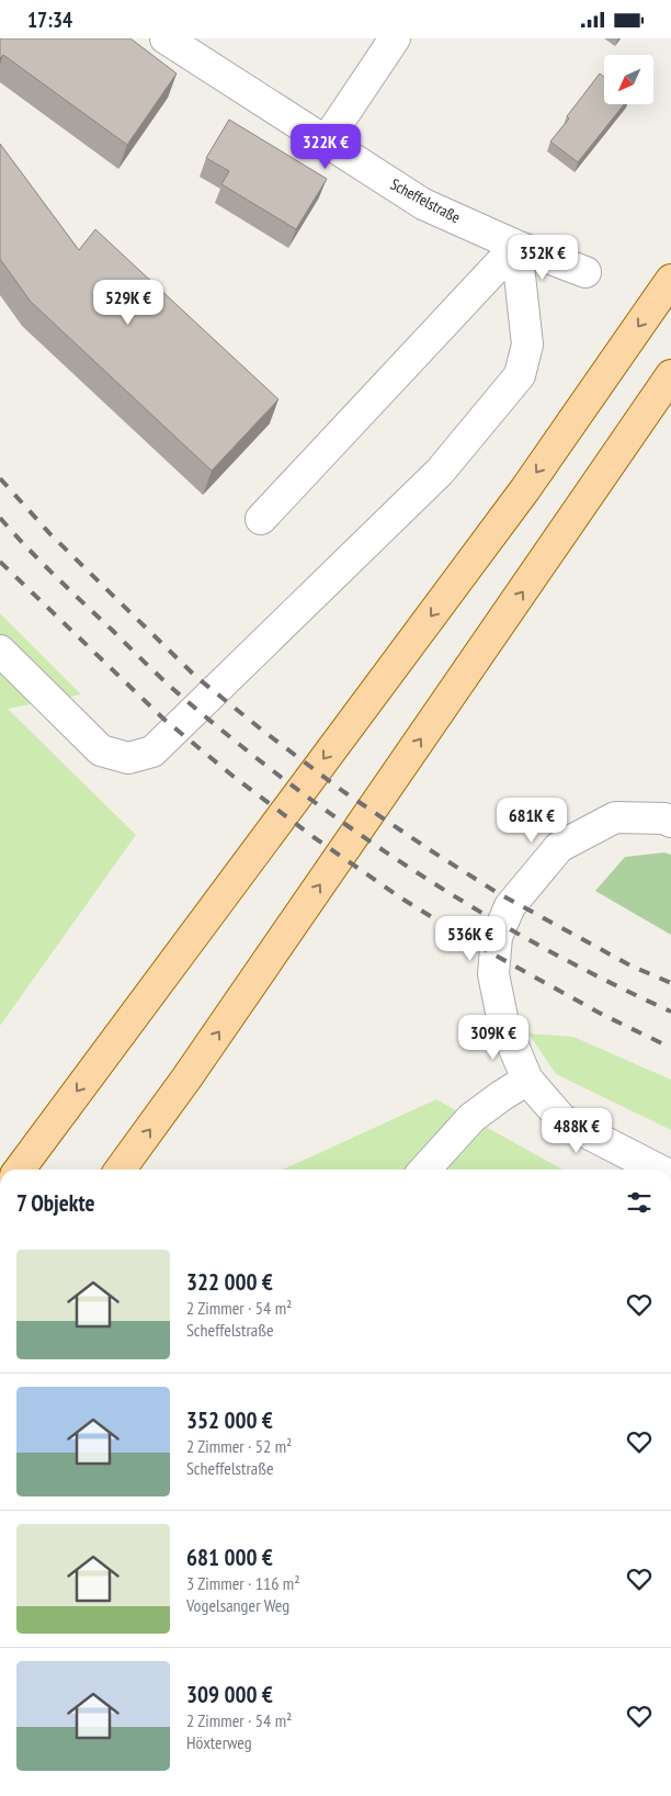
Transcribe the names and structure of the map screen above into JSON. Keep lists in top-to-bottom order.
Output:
{
  "streets": {
    "street": ["Scheffelstraße"]
  },
  "north": "bottom left",
  "page": {
    "status": "17:34",
    "price": [
      "322K €",
      "352K €",
      "529K €",
      "681K €",
      "536K €",
      "309K €",
      "488K €"
    ],
    "heading": "7 Objekte",
    "list": [
      {
        "name": "322 000 €",
        "note": "2 Zimmer · 54 m² · Scheffelstraße"
      },
      {
        "name": "352 000 €",
        "note": "2 Zimmer · 52 m² · Scheffelstraße"
      },
      {
        "name": "681 000 €",
        "note": "3 Zimmer · 116 m² · Vogelsanger Weg"
      },
      {
        "name": "309 000 €",
        "note": "2 Zimmer · 54 m² · Höxterweg"
      }
    ]
  }
}
